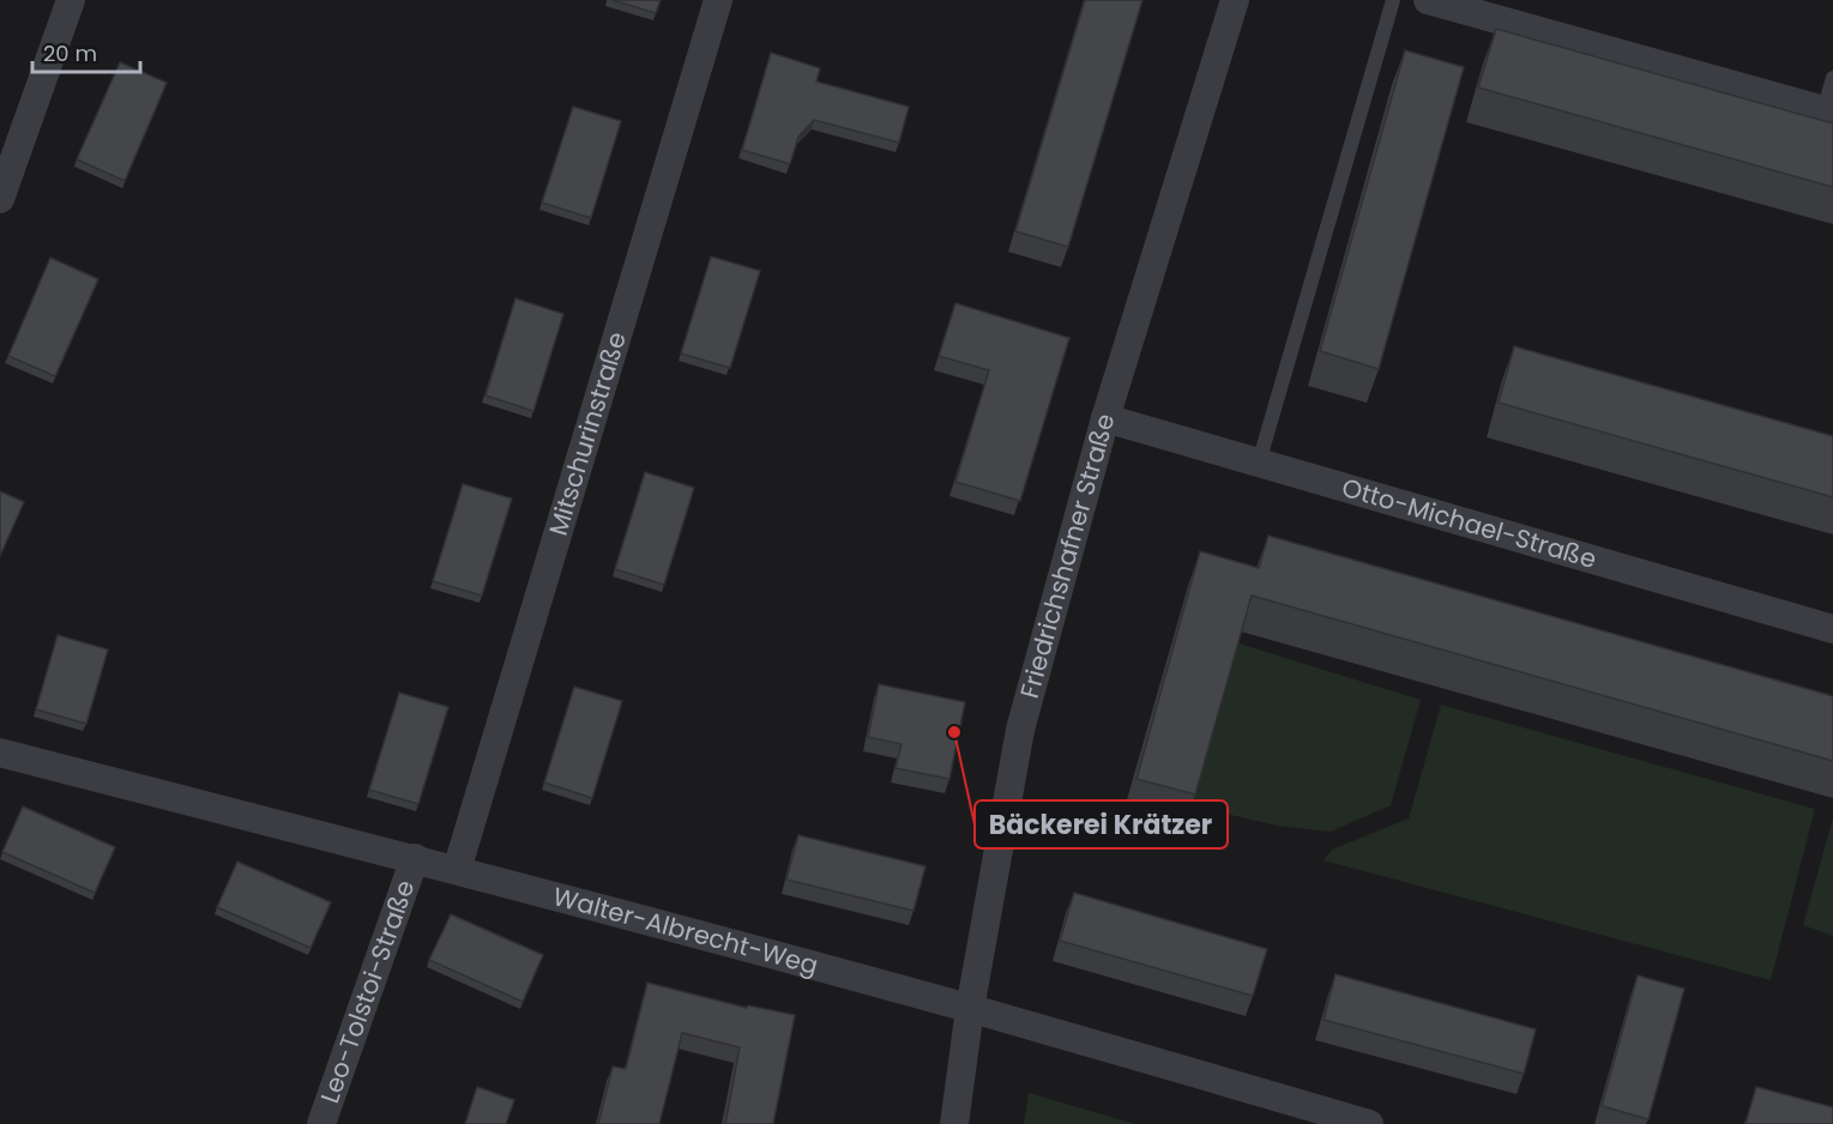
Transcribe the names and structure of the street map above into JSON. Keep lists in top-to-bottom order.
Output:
{
  "streets": {
    "street": [
      "Mitschurinstraße",
      "Otto-Michael-Straße",
      "Friedrichshafner Straße",
      "Walter-Albrecht-Weg",
      "Leo-Tolstoi-Straße"
    ]
  },
  "crossings": [
    ["Mitschurinstraße", "Walter-Albrecht-Weg"],
    ["Otto-Michael-Straße", "Friedrichshafner Straße"],
    ["Friedrichshafner Straße", "Walter-Albrecht-Weg"],
    ["Walter-Albrecht-Weg", "Leo-Tolstoi-Straße"]
  ],
  "places": ["Bäckerei Krätzer"],
  "scale_bar": "20 m"
}
